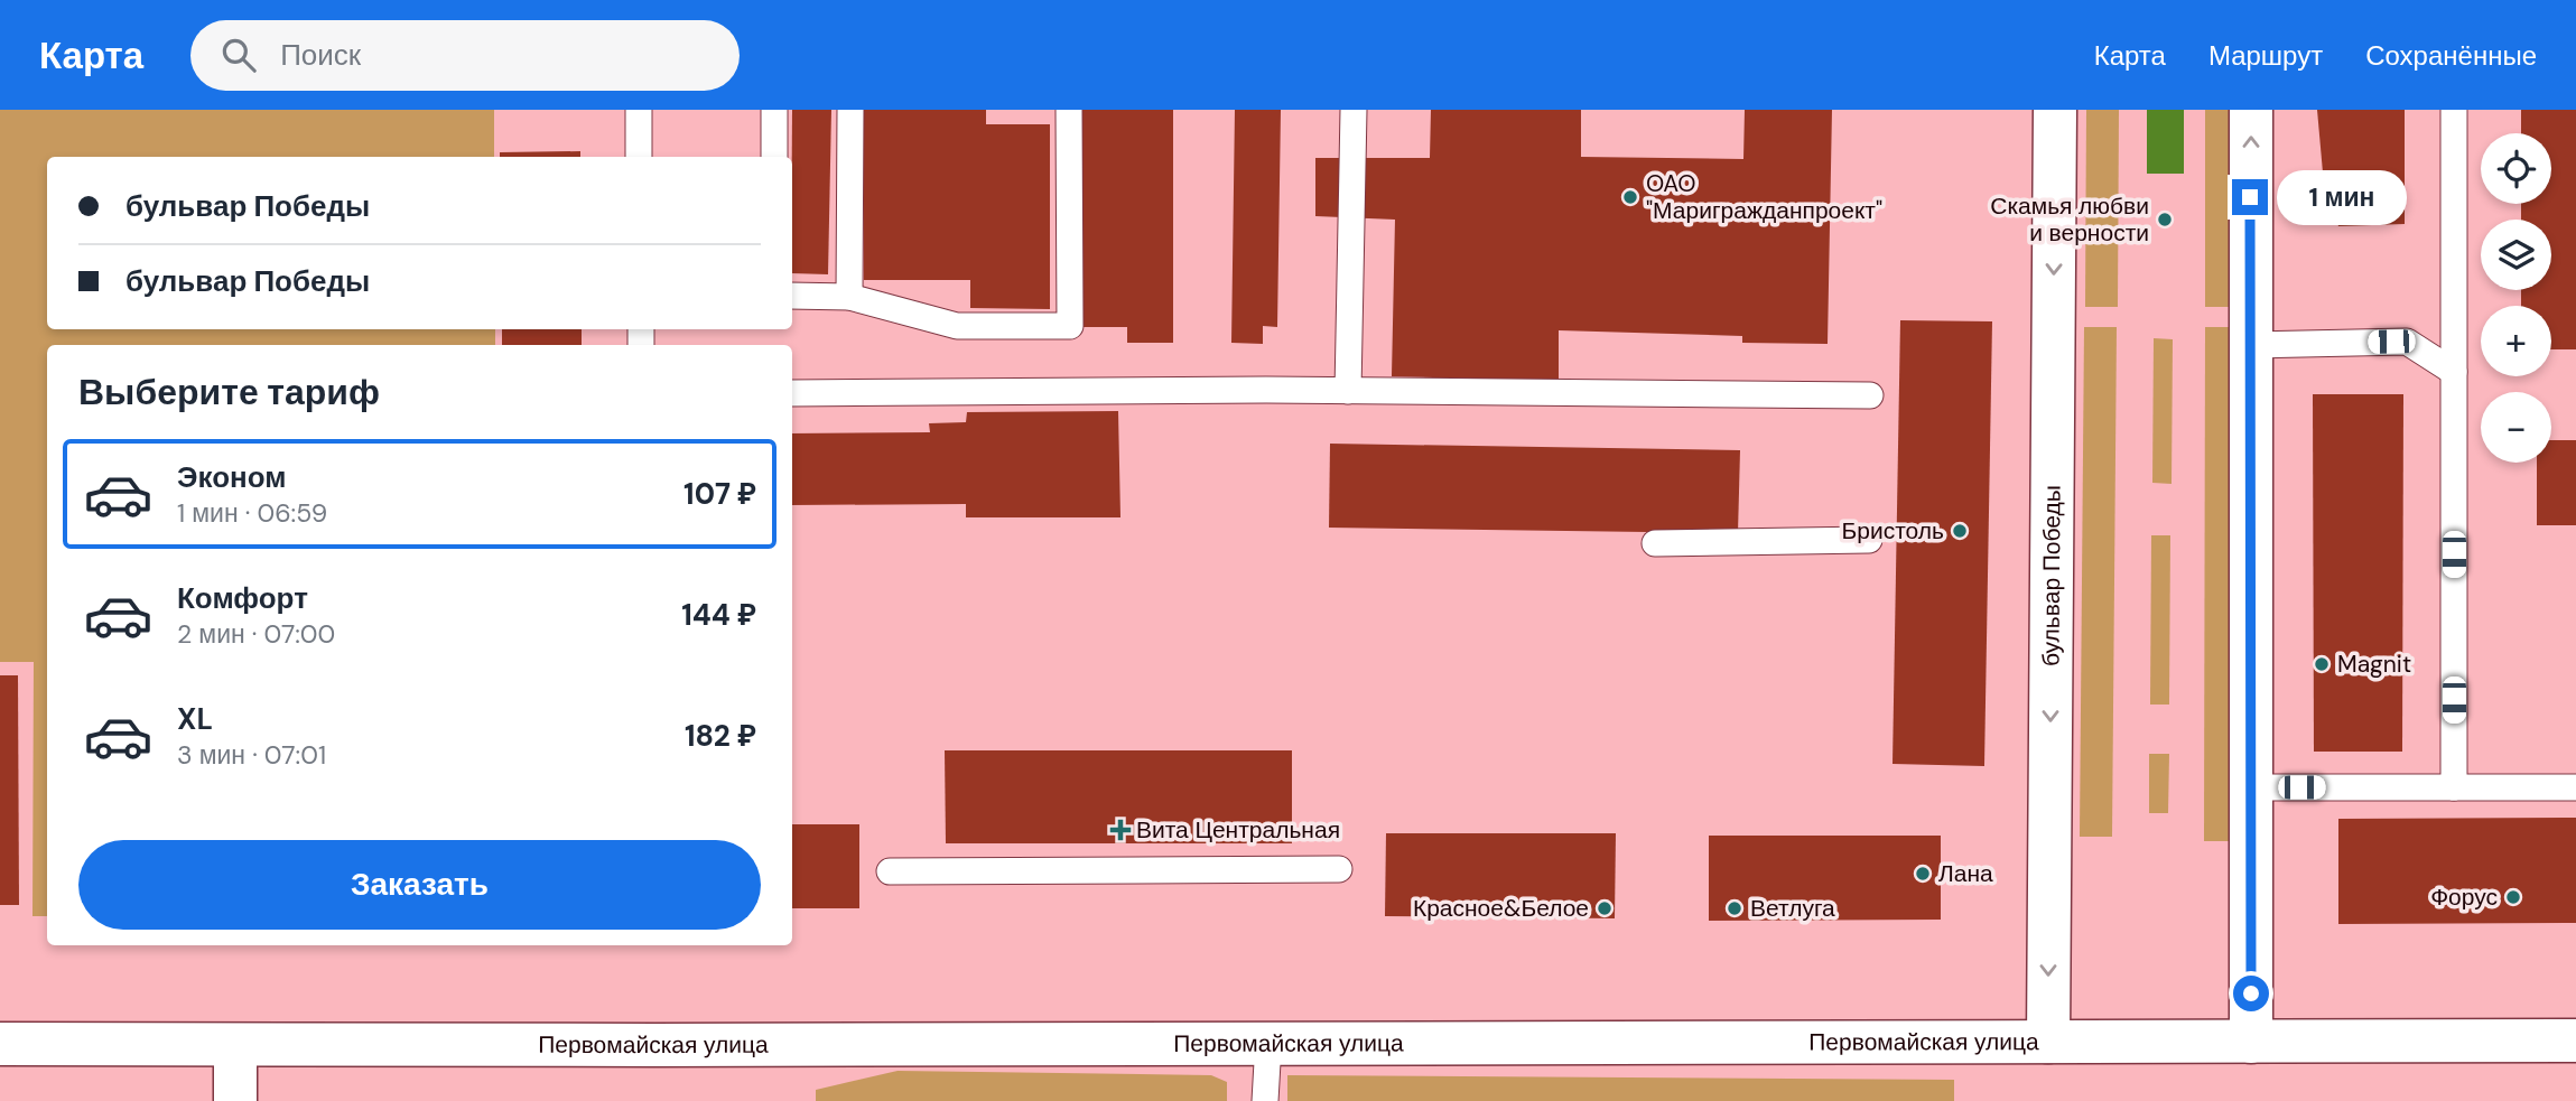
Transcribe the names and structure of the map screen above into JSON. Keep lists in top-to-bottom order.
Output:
{
  "streets": {
    "main road": ["бульвар Победы", "Первомайская улица"]
  },
  "crossings": [
    ["бульвар Победы", "Первомайская улица"]
  ],
  "places": {
    "other": [
      "OAO \"Маригражданпроект\"",
      "Скамья любви и верности",
      "Бристоль",
      "Magnit",
      "Лана",
      "Форус",
      "Красное&Белое",
      "Ветлуга"
    ],
    "health": ["Вита Центральная"]
  },
  "page": {
    "header": "Карта",
    "search": "Поиск",
    "nav": ["Карта", "Маршрут", "Сохранённые"],
    "map_buttons": ["+", "−"],
    "banner": ["бульвар Победы", "бульвар Победы"],
    "bubble": "1 мин",
    "heading": "Выберите тариф",
    "list": [
      {
        "name": "Эконом",
        "note": "1 мин · 06:59",
        "value": "107 ₽"
      },
      {
        "name": "Комфорт",
        "note": "2 мин · 07:00",
        "value": "144 ₽"
      },
      {
        "name": "XL",
        "note": "3 мин · 07:01",
        "value": "182 ₽"
      }
    ],
    "buttons": "Заказать"
  }
}
